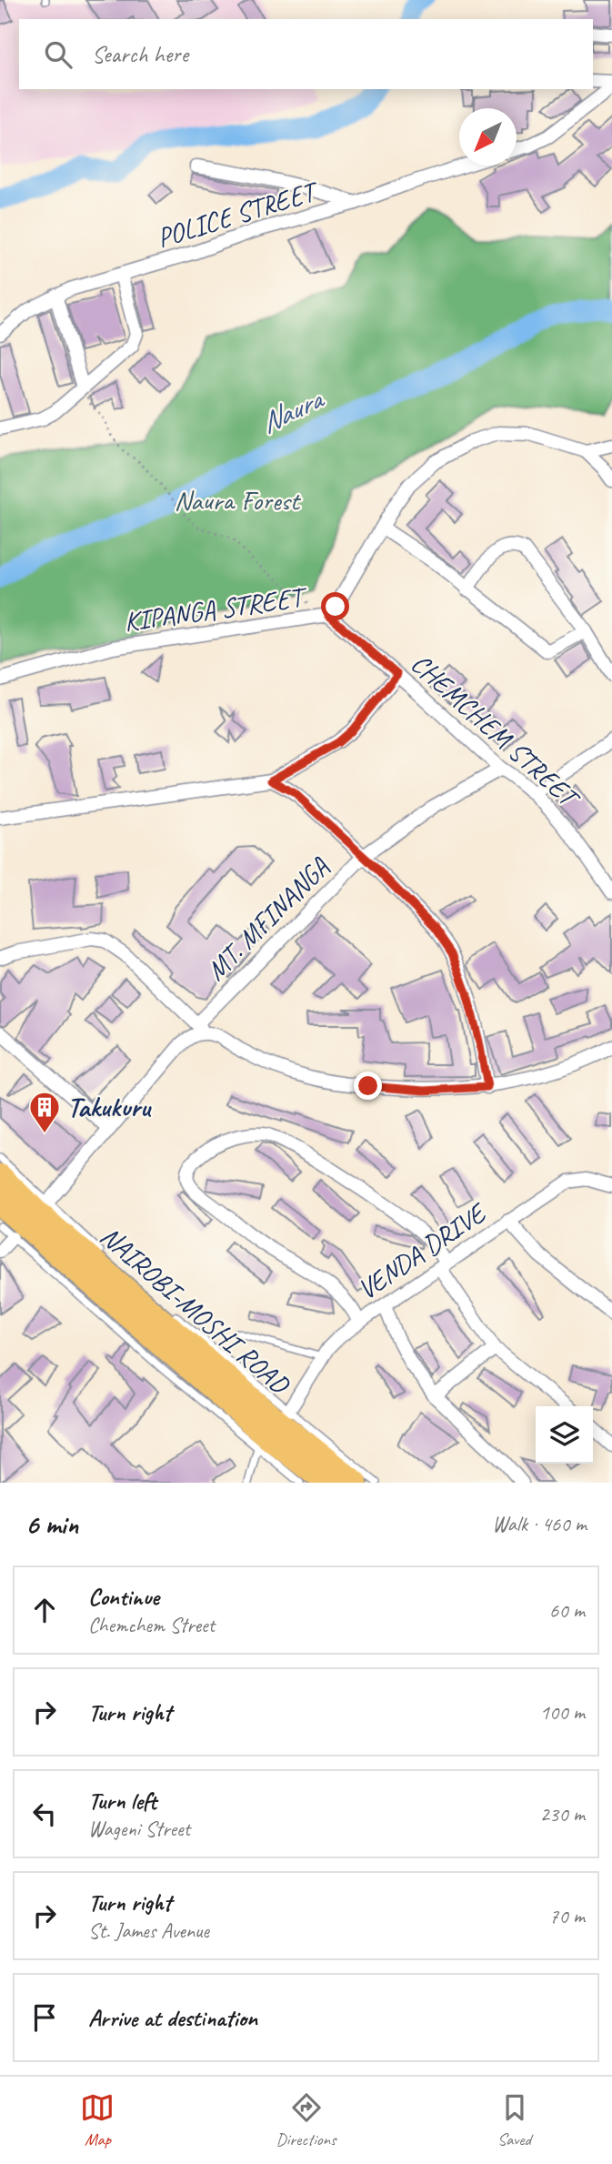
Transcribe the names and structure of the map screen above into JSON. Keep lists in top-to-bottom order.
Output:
{
  "streets": {
    "highway": ["NAIROBI-MOSHI ROAD"],
    "street": [
      "POLICE STREET",
      "KIPANGA STREET",
      "CHEMCHEM STREET",
      "MT. MFINANGA",
      "VENDA DRIVE"
    ]
  },
  "crossings": [
    ["KIPANGA STREET", "CHEMCHEM STREET"],
    ["CHEMCHEM STREET", "MT. MFINANGA"],
    ["MT. MFINANGA", "NAIROBI-MOSHI ROAD"]
  ],
  "water": ["Naura"],
  "parks": ["Naura Forest"],
  "places": {
    "building": ["Takukuru"]
  },
  "north": "bottom left",
  "page": {
    "search": "Search here",
    "heading": ["6 min", "Walk · 460 m"],
    "list": [
      ["Continue", "Chemchem Street", "60 m"],
      ["Turn right", "100 m"],
      ["Turn left", "Wageni Street", "230 m"],
      ["Turn right", "St. James Avenue", "70 m"],
      "Arrive at destination"
    ],
    "nav": ["Map", "Directions", "Saved"]
  }
}
